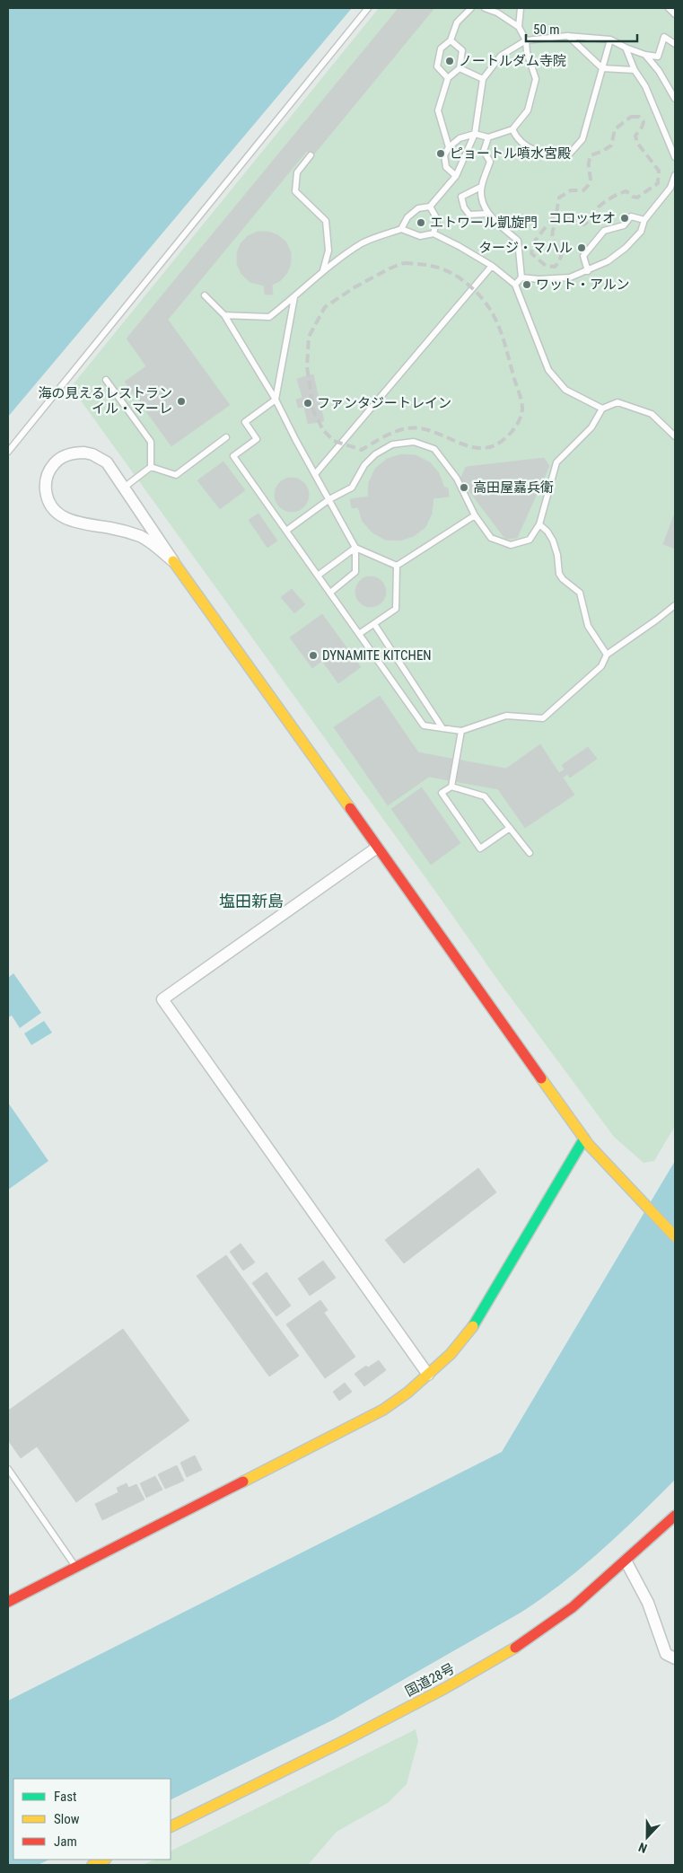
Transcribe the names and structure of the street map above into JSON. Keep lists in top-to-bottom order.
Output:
{
  "streets": {
    "main road": ["国道28号"]
  },
  "districts": ["塩田新島"],
  "places": [
    "ノートルダム寺院",
    "ピョートル噴水宮殿",
    "コロッセオ",
    "エトワール凱旋門",
    "タージ・マハル",
    "ワット・アルン",
    "海の見えるレストラン イル・マーレ",
    "ファンタジートレイン",
    "高田屋嘉兵衛",
    "DYNAMITE KITCHEN"
  ],
  "legend": ["Fast", "Slow", "Jam"],
  "scale_bar": "50 m",
  "north": "bottom"
}
